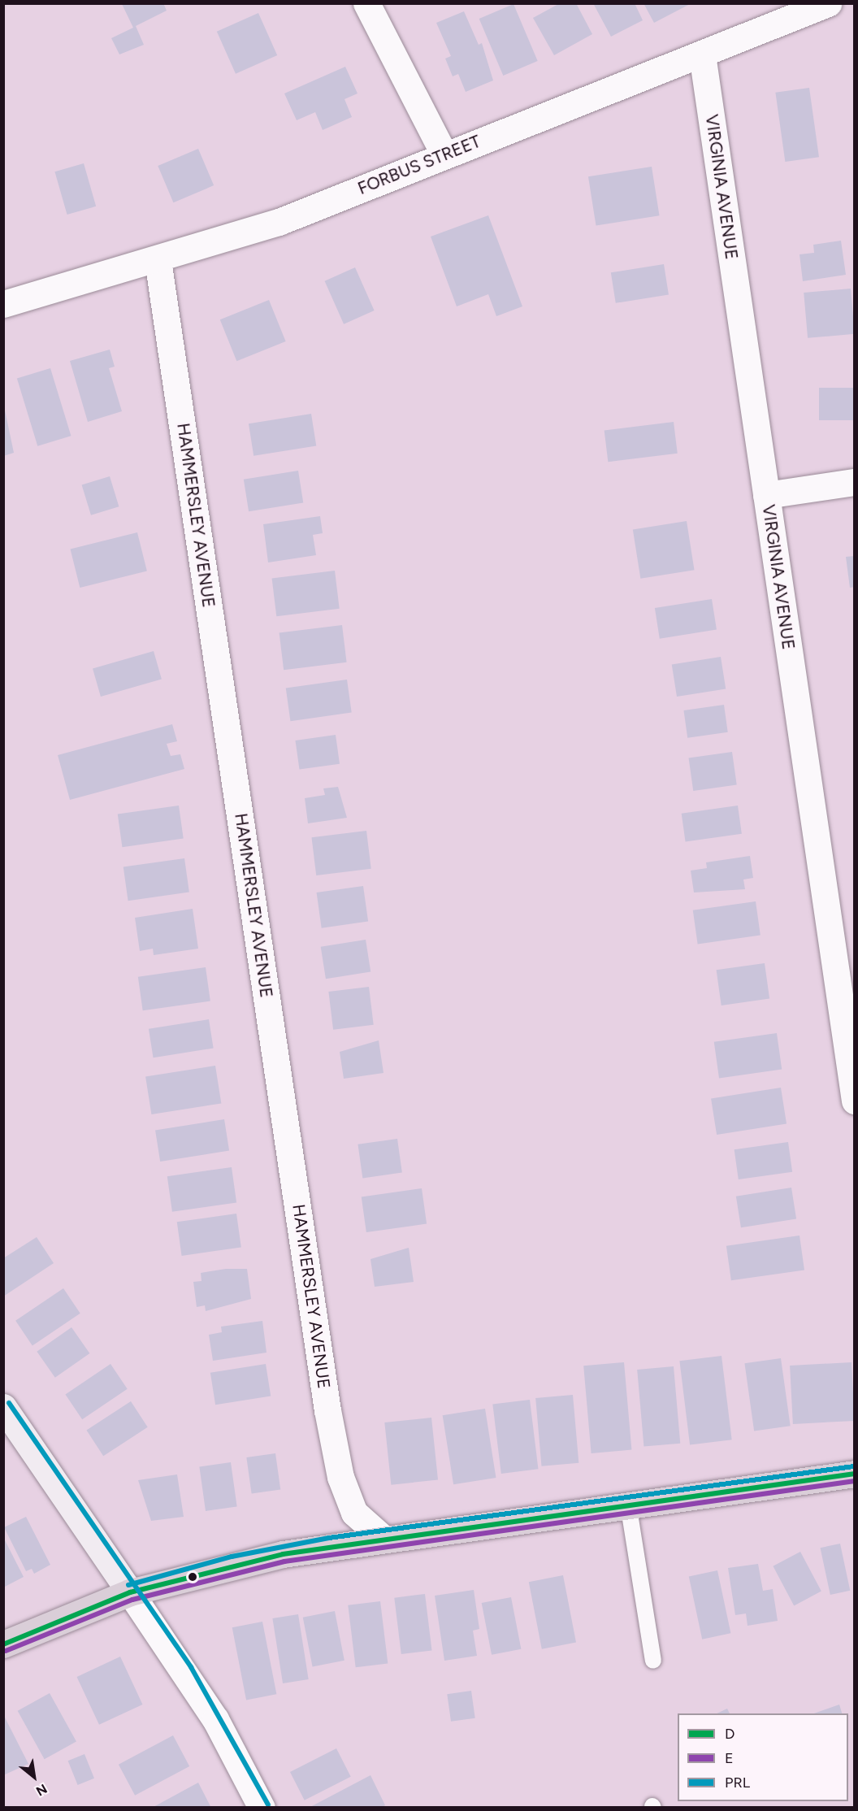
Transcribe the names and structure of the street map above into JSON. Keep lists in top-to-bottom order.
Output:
{
  "streets": {
    "street": ["FORBUS STREET", "VIRGINIA AVENUE", "HAMMERSLEY AVENUE"]
  },
  "crossings": [
    ["FORBUS STREET", "VIRGINIA AVENUE"],
    ["FORBUS STREET", "HAMMERSLEY AVENUE"]
  ],
  "lines": ["transit line PRL", "transit line D", "transit line E"],
  "legend": ["D", "E", "PRL"],
  "north": "bottom right"
}
